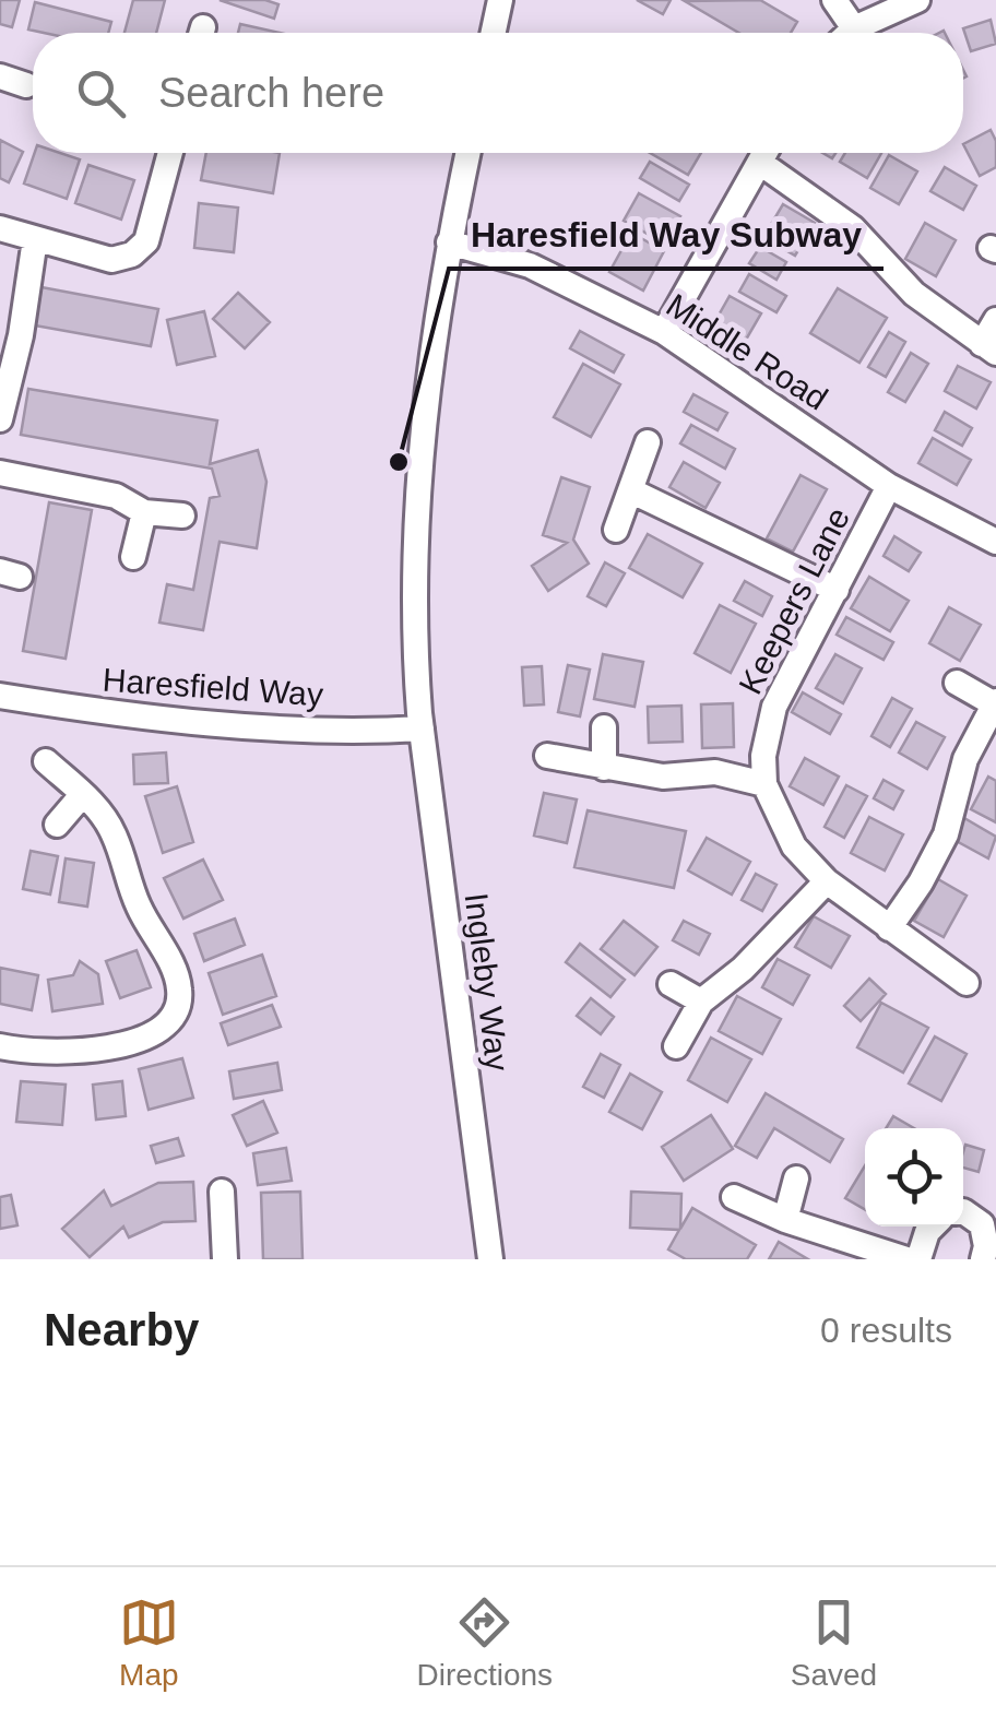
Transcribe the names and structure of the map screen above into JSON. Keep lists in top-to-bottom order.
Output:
{
  "streets": {
    "street": [
      "Middle Road",
      "Keepers Lane",
      "Haresfield Way",
      "Ingleby Way"
    ]
  },
  "crossings": [
    ["Middle Road", "Keepers Lane"],
    ["Middle Road", "Ingleby Way"],
    ["Haresfield Way", "Ingleby Way"]
  ],
  "places": ["Haresfield Way Subway"],
  "page": {
    "search": "Search here",
    "heading": ["Nearby", "0 results"],
    "nav": ["Map", "Directions", "Saved"]
  }
}
